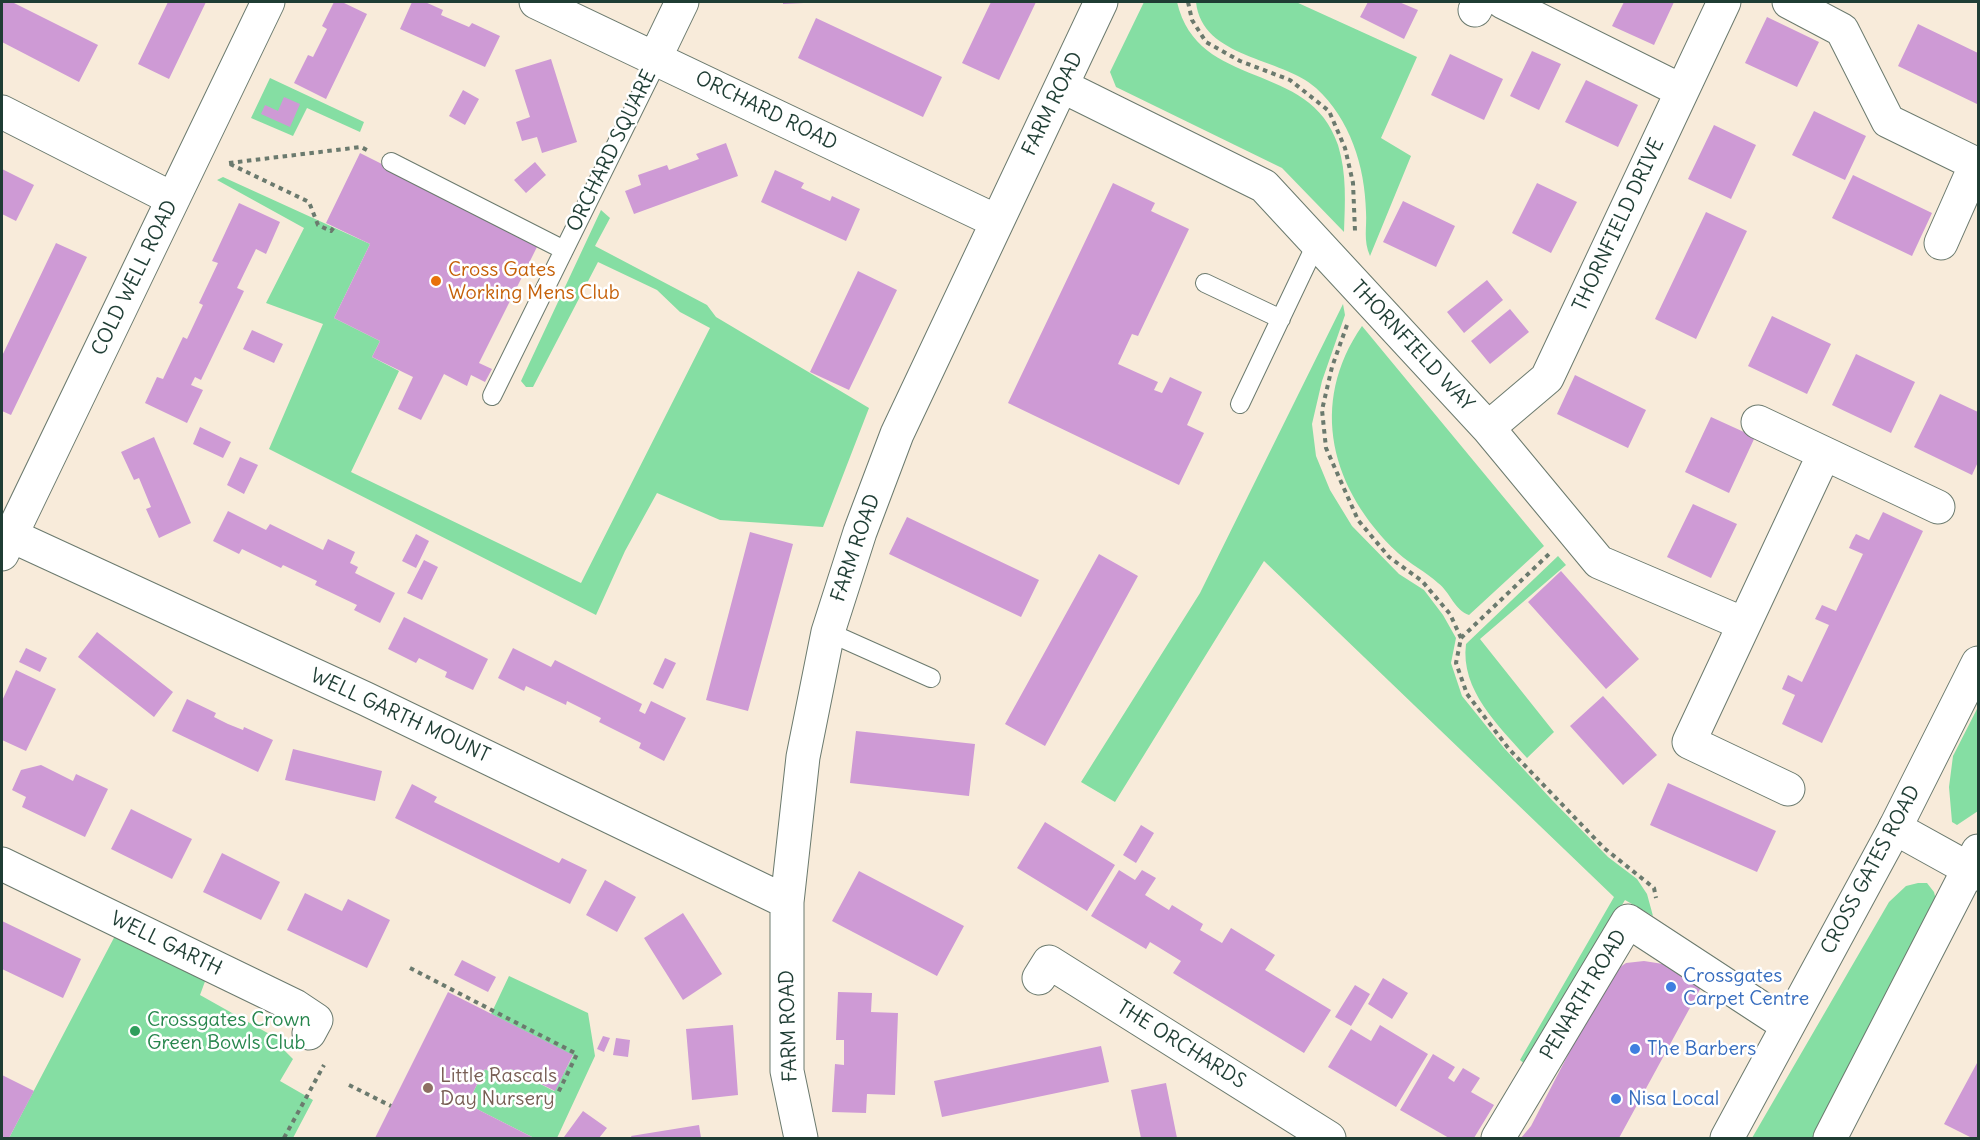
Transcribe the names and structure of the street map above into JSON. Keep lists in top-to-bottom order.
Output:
{
  "streets": {
    "street": [
      "FARM ROAD",
      "ORCHARD ROAD",
      "ORCHARD SQUARE",
      "THORNFIELD DRIVE",
      "COLD WELL ROAD",
      "THORNFIELD WAY",
      "WELL GARTH MOUNT",
      "CROSS GATES ROAD",
      "WELL GARTH",
      "PENARTH ROAD",
      "THE ORCHARDS"
    ]
  },
  "crossings": [
    ["FARM ROAD", "ORCHARD ROAD"],
    ["FARM ROAD", "THORNFIELD WAY"],
    ["FARM ROAD", "WELL GARTH MOUNT"],
    ["ORCHARD ROAD", "ORCHARD SQUARE"],
    ["THORNFIELD DRIVE", "THORNFIELD WAY"],
    ["COLD WELL ROAD", "WELL GARTH MOUNT"],
    ["CROSS GATES ROAD", "PENARTH ROAD"]
  ],
  "places": [
    "Cross Gates Working Mens Club",
    "Crossgates Carpet Centre",
    "Crossgates Crown Green Bowls Club",
    "The Barbers",
    "Little Rascals Day Nursery",
    "Nisa Local"
  ]
}
